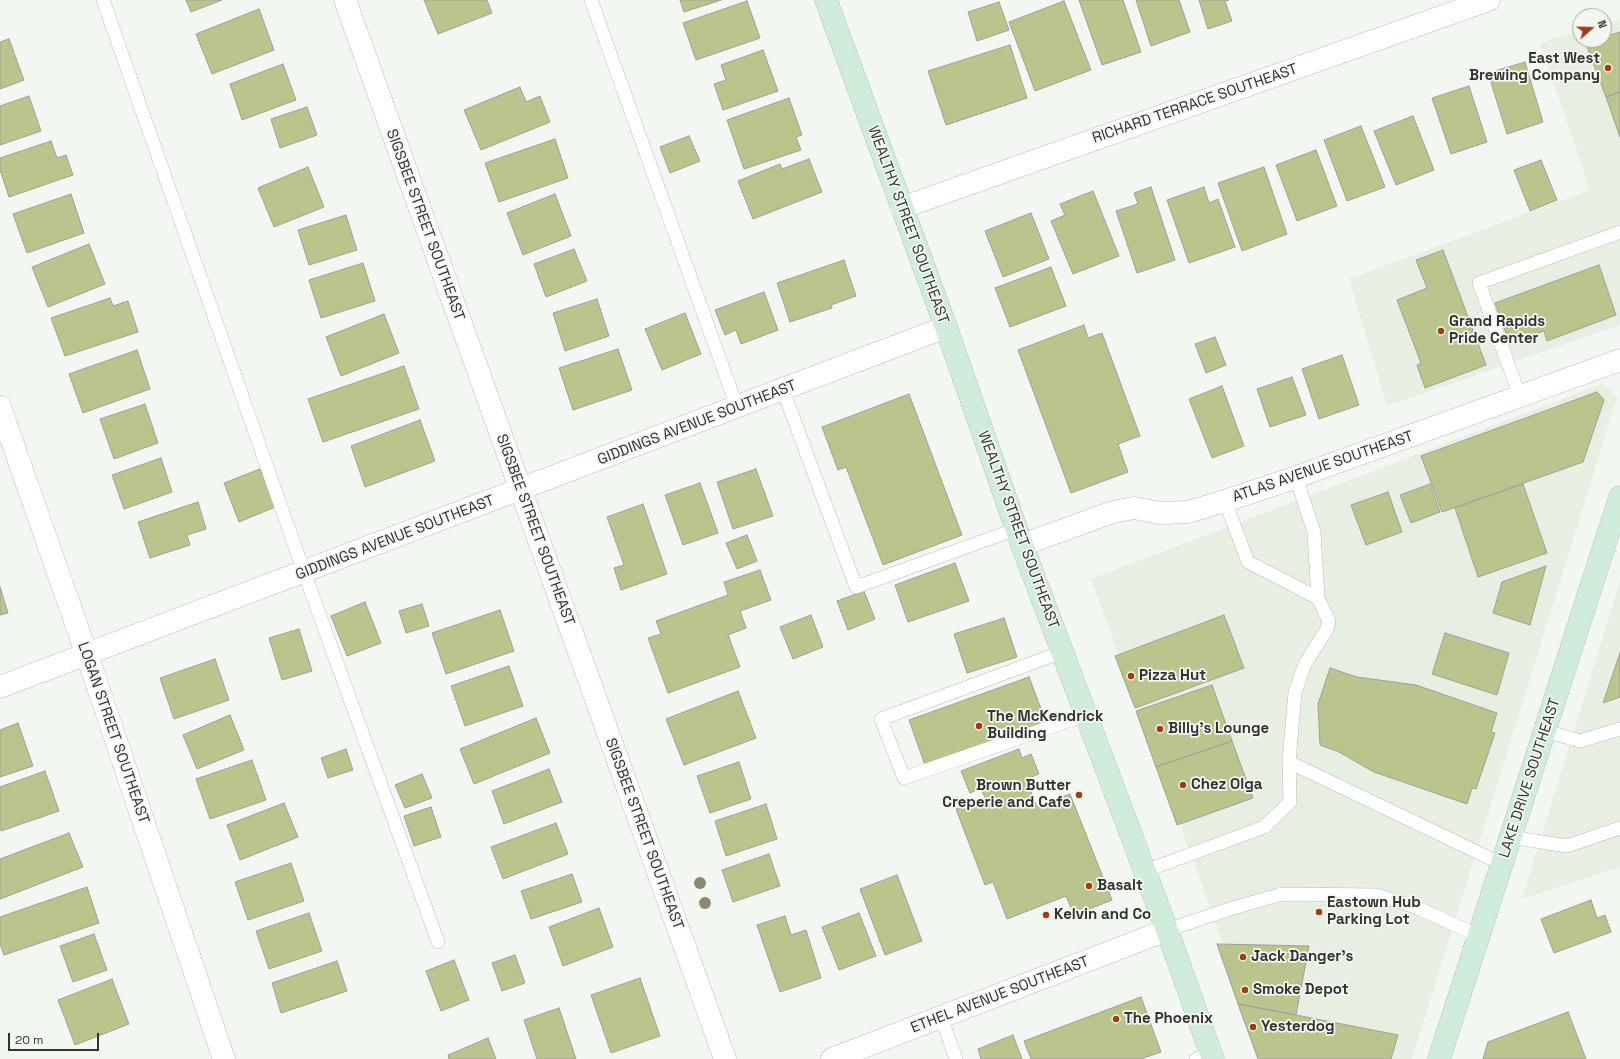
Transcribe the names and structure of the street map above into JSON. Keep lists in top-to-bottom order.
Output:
{
  "streets": {
    "main road": ["WEALTHY STREET SOUTHEAST", "LAKE DRIVE SOUTHEAST"],
    "street": [
      "RICHARD TERRACE SOUTHEAST",
      "SIGSBEE STREET SOUTHEAST",
      "GIDDINGS AVENUE SOUTHEAST",
      "ATLAS AVENUE SOUTHEAST",
      "LOGAN STREET SOUTHEAST",
      "ETHEL AVENUE SOUTHEAST"
    ]
  },
  "crossings": [
    ["RICHARD TERRACE SOUTHEAST", "WEALTHY STREET SOUTHEAST"],
    ["SIGSBEE STREET SOUTHEAST", "GIDDINGS AVENUE SOUTHEAST"],
    ["WEALTHY STREET SOUTHEAST", "GIDDINGS AVENUE SOUTHEAST"],
    ["WEALTHY STREET SOUTHEAST", "ATLAS AVENUE SOUTHEAST"],
    ["WEALTHY STREET SOUTHEAST", "ETHEL AVENUE SOUTHEAST"],
    ["GIDDINGS AVENUE SOUTHEAST", "LOGAN STREET SOUTHEAST"]
  ],
  "places": [
    "East West Brewing Company",
    "Grand Rapids Pride Center",
    "Pizza Hut",
    "The McKendrick Building",
    "Billy's Lounge",
    "Chez Olga",
    "Brown Butter Creperie and Cafe",
    "Basalt",
    "Eastown Hub Parking Lot",
    "Kelvin and Co",
    "Jack Danger's",
    "Smoke Depot",
    "The Phoenix",
    "Yesterdog"
  ],
  "scale_bar": "20 m",
  "north": "right"
}
